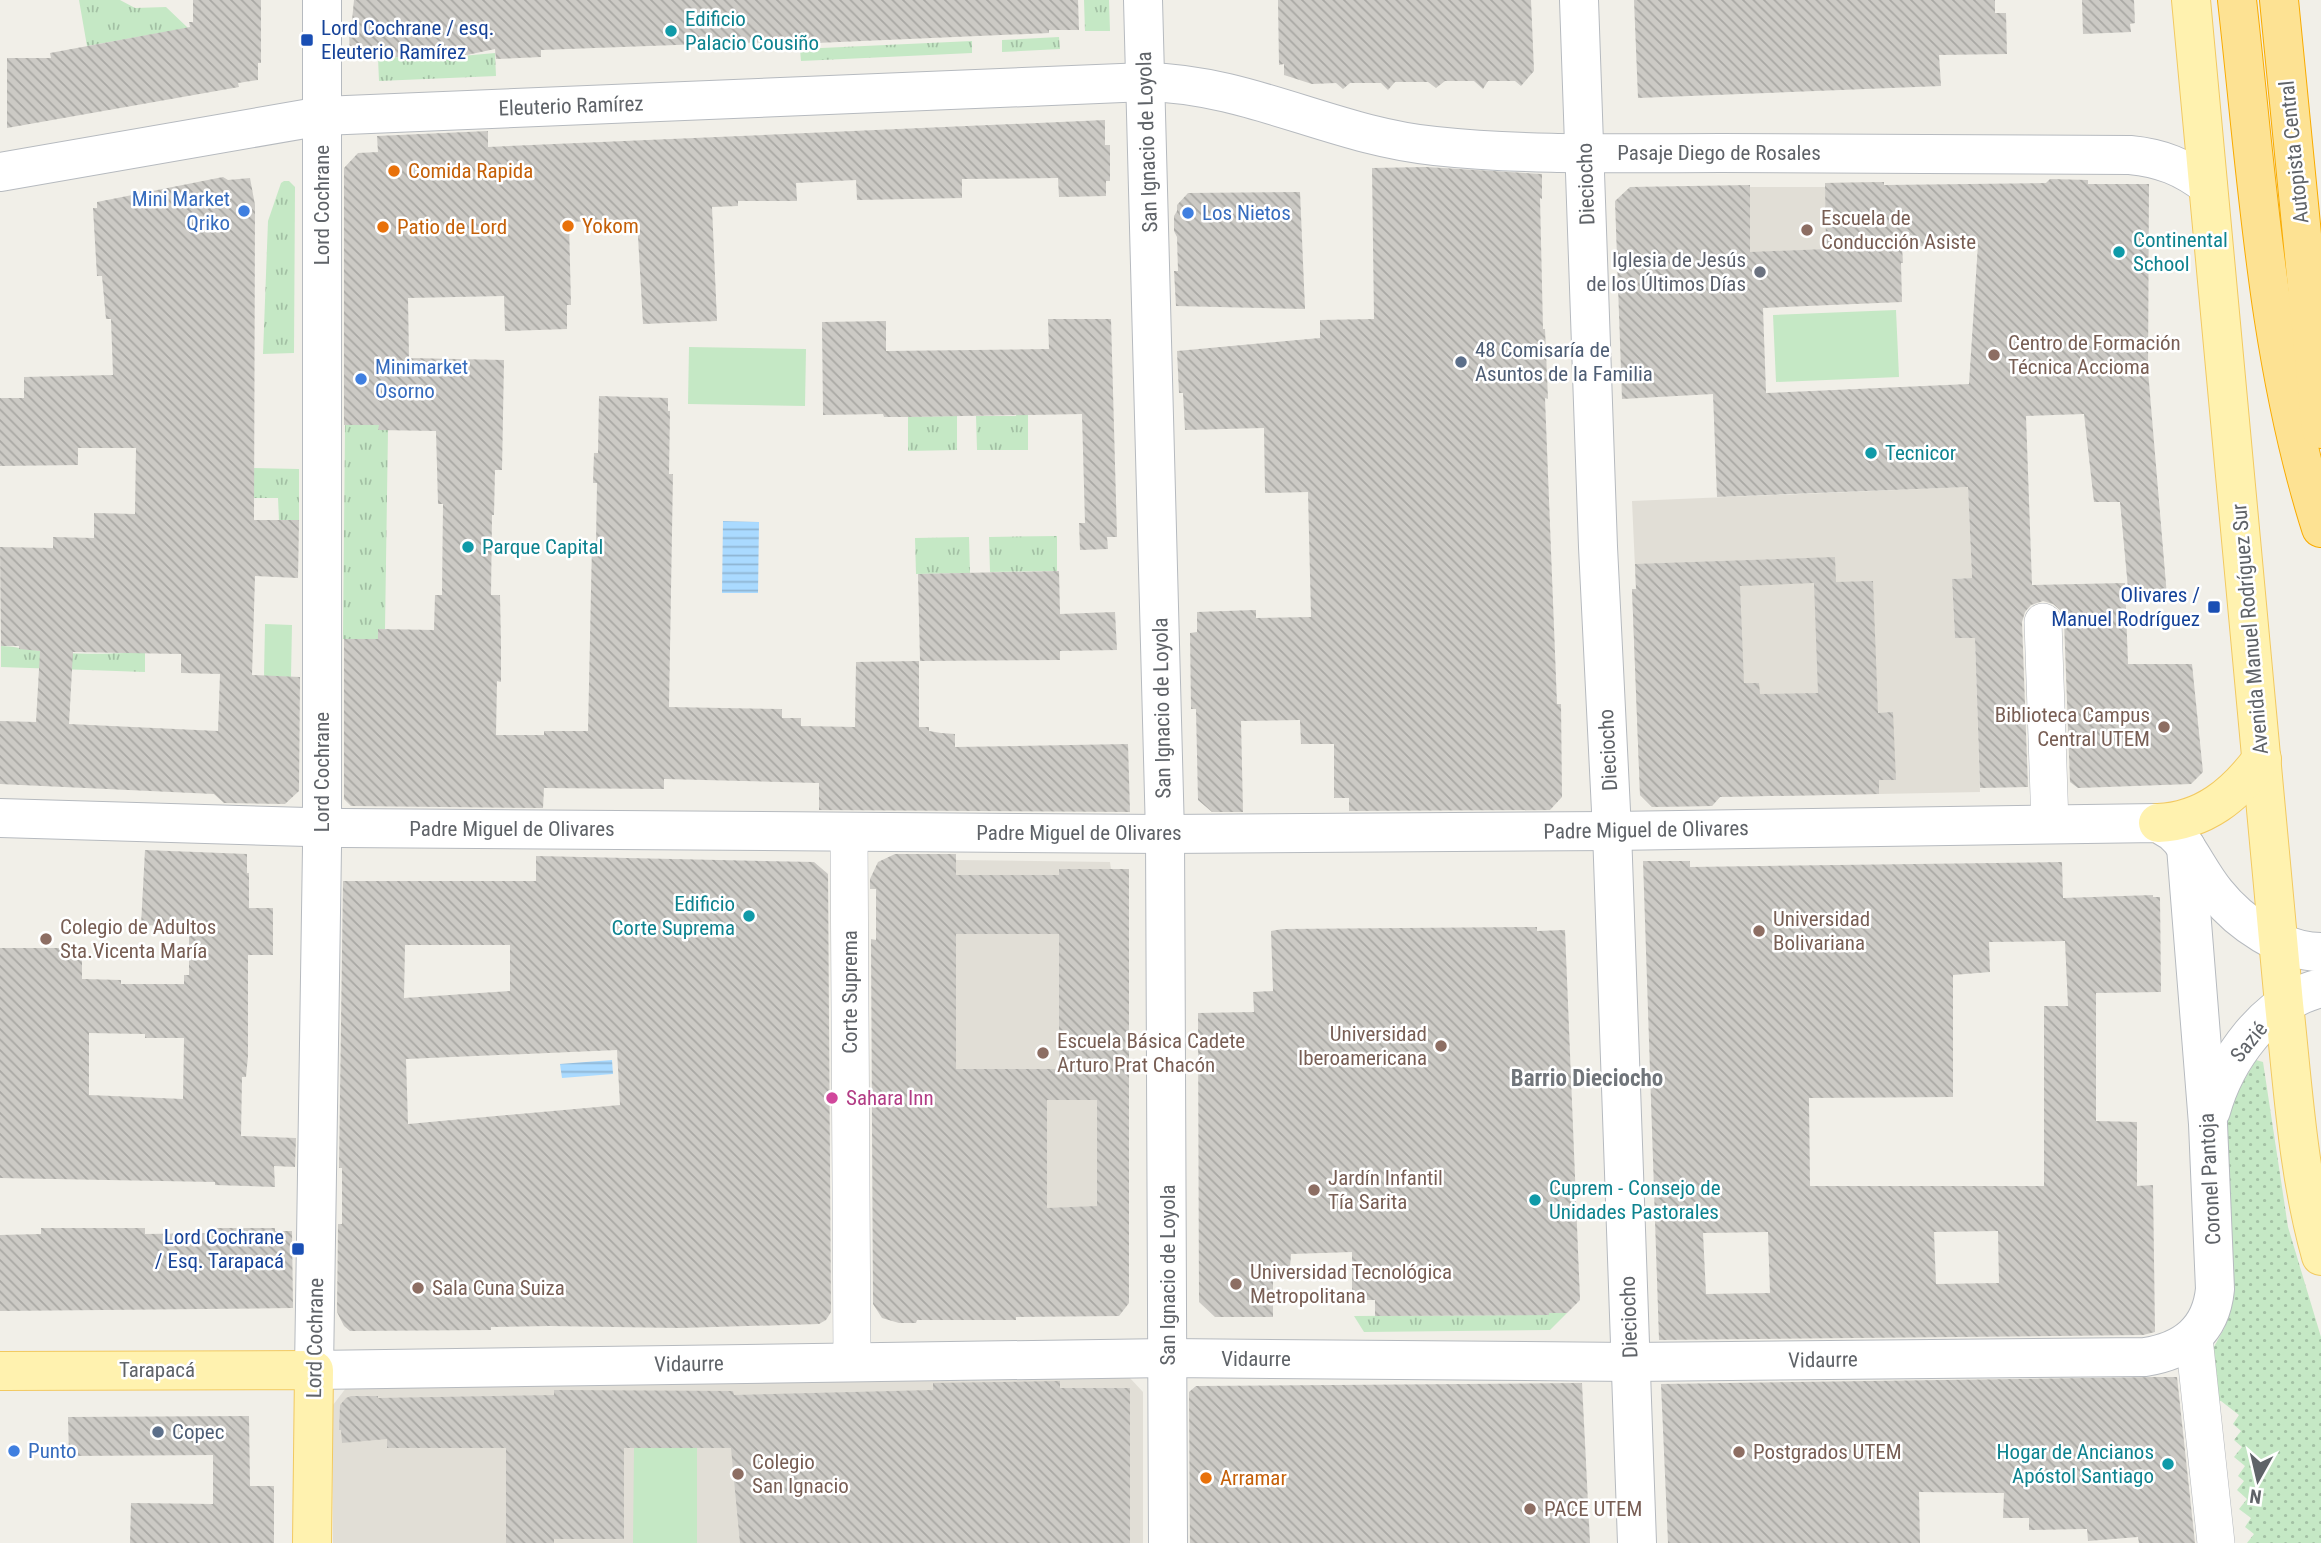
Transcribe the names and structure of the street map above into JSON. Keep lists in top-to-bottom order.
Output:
{
  "streets": {
    "highway": ["Autopista Central"],
    "main road": ["Lord Cochrane", "Avenida Manuel Rodríguez Sur", "Tarapacá"],
    "street": [
      "Eleuterio Ramírez",
      "San Ignacio de Loyola",
      "Pasaje Diego de Rosales",
      "Dieciocho",
      "Padre Miguel de Olivares",
      "Corte Suprema",
      "Sazié",
      "Coronel Pantoja",
      "Vidaurre"
    ]
  },
  "crossings": [
    ["Eleuterio Ramírez", "San Ignacio de Loyola"],
    ["Eleuterio Ramírez", "Pasaje Diego de Rosales"],
    ["Eleuterio Ramírez", "Lord Cochrane"],
    ["San Ignacio de Loyola", "Pasaje Diego de Rosales"],
    ["San Ignacio de Loyola", "Padre Miguel de Olivares"],
    ["San Ignacio de Loyola", "Vidaurre"],
    ["Pasaje Diego de Rosales", "Dieciocho"],
    ["Pasaje Diego de Rosales", "Avenida Manuel Rodríguez Sur"],
    ["Dieciocho", "Padre Miguel de Olivares"],
    ["Dieciocho", "Vidaurre"],
    ["Lord Cochrane", "Padre Miguel de Olivares"],
    ["Lord Cochrane", "Vidaurre"],
    ["Lord Cochrane", "Tarapacá"],
    ["Avenida Manuel Rodríguez Sur", "Sazié"],
    ["Padre Miguel de Olivares", "Corte Suprema"],
    ["Padre Miguel de Olivares", "Coronel Pantoja"],
    ["Corte Suprema", "Vidaurre"],
    ["Sazié", "Coronel Pantoja"],
    ["Coronel Pantoja", "Vidaurre"],
    ["Vidaurre", "Tarapacá"]
  ],
  "districts": ["Barrio Dieciocho"],
  "places": {
    "other": [
      "Edificio Palacio Cousiño",
      "Comida Rapida",
      "Mini Market Qriko",
      "Los Nietos",
      "Yokom",
      "Patio de Lord",
      "Escuela de Conducción Asiste",
      "Continental School",
      "Iglesia de Jesús de los Últimos Días",
      "Centro de Formación Técnica Accioma",
      "48 Comisaría de Asuntos de la Familia",
      "Minimarket Osorno",
      "Tecnicor",
      "Parque Capital",
      "Biblioteca Campus Central UTEM",
      "Edificio Corte Suprema",
      "Universidad Bolivariana",
      "Colegio de Adultos Sta.Vicenta María",
      "Universidad Iberoamericana",
      "Escuela Básica Cadete Arturo Prat Chacón",
      "Sahara Inn",
      "Jardín Infantil Tía Sarita",
      "Cuprem - Consejo de Unidades Pastorales",
      "Universidad Tecnológica Metropolitana",
      "Sala Cuna Suiza",
      "Copec",
      "Punto",
      "Postgrados UTEM",
      "Hogar de Ancianos Apóstol Santiago",
      "Colegio San Ignacio",
      "Arramar",
      "PACE UTEM"
    ],
    "transit": ["Lord Cochrane / esq. Eleuterio Ramírez", "Olivares / Manuel Rodríguez", "Lord Cochrane / Esq. Tarapacá"]
  },
  "north": "bottom"
}
